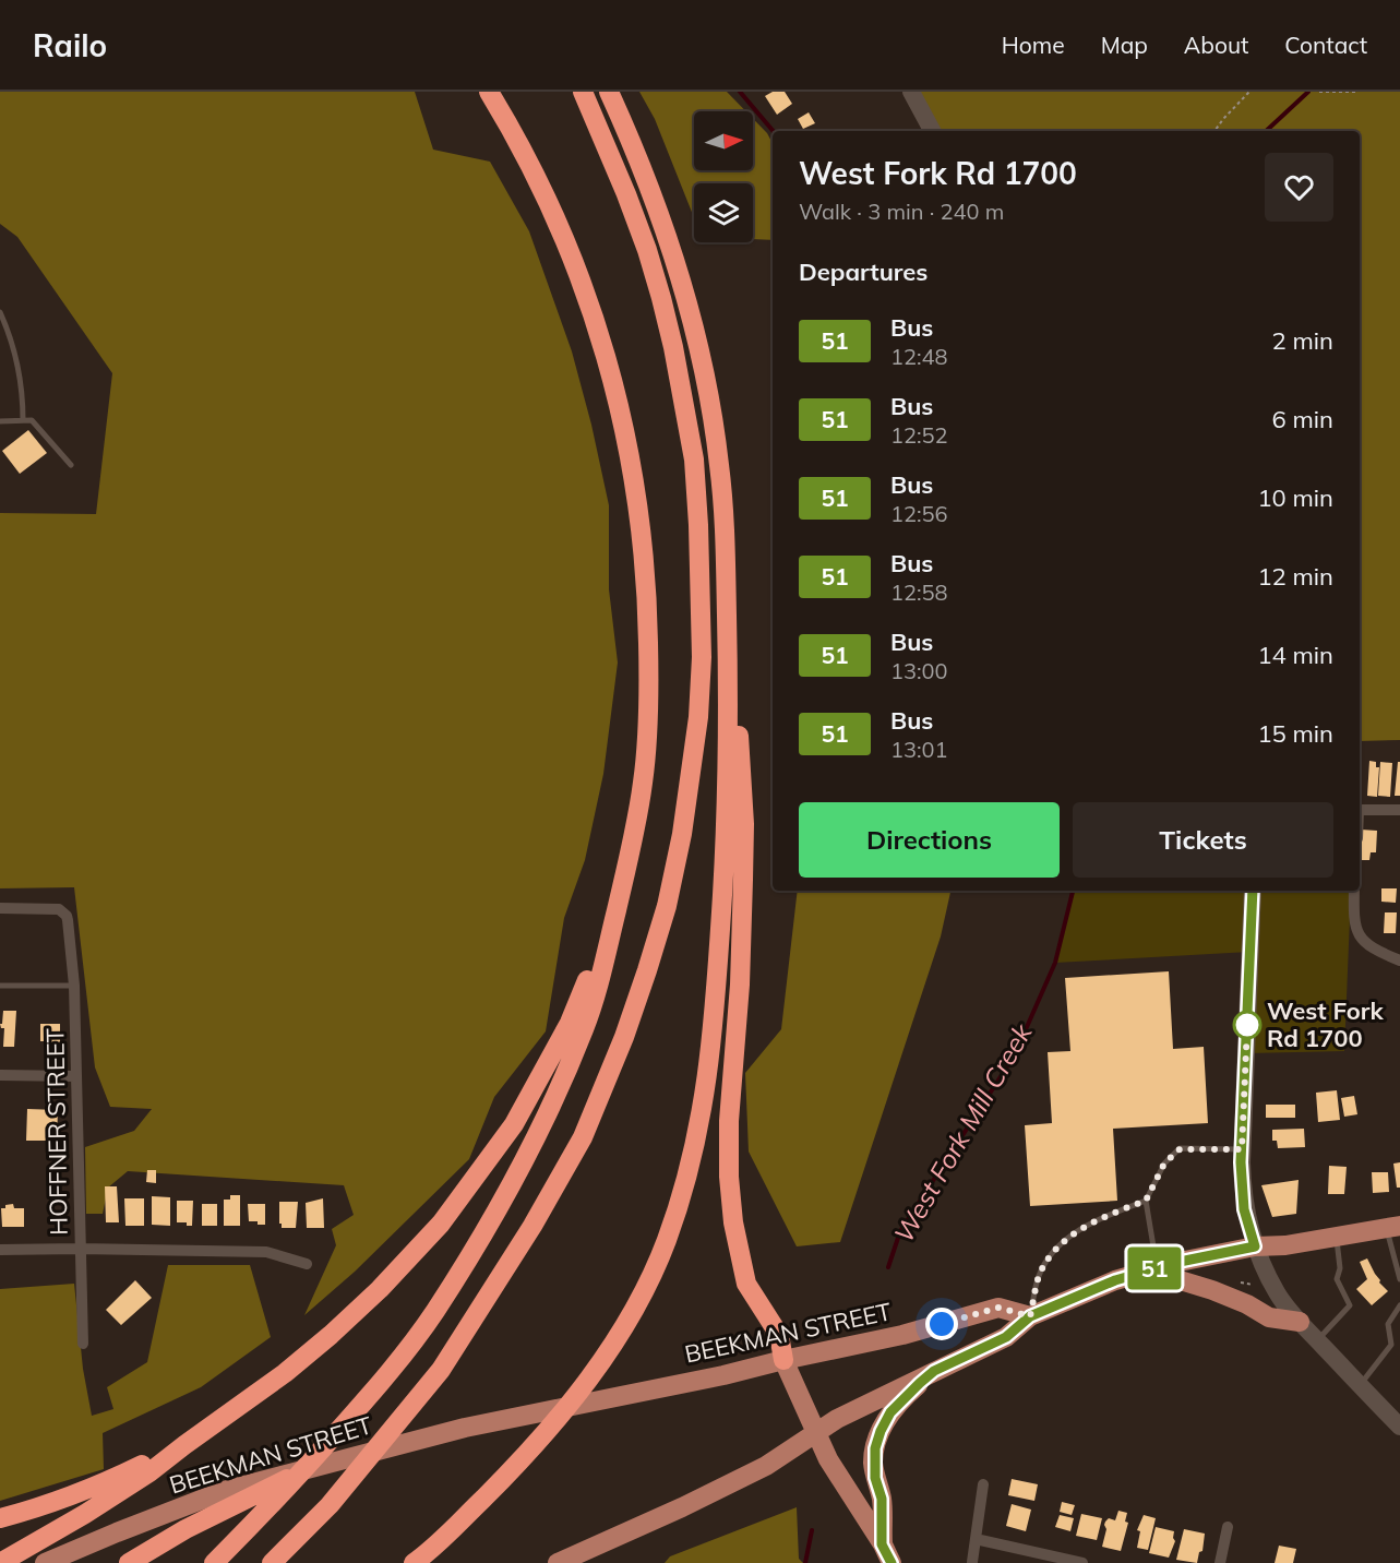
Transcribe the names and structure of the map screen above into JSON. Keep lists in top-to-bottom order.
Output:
{
  "streets": {
    "main road": ["BEEKMAN STREET"],
    "street": ["HOFFNER STREET"]
  },
  "water": ["West Fork Mill Creek"],
  "places": ["West Fork Rd 1700"],
  "lines": ["bus line 51"],
  "north": "right",
  "page": {
    "header": "Railo",
    "nav": [
      "Home",
      "Map",
      "About",
      "Contact"
    ],
    "on_map": "51",
    "heading": [
      ["West Fork Rd 1700", "Walk · 3 min · 240 m"],
      "Departures"
    ],
    "list": [
      {
        "mark": "51",
        "name": "Bus",
        "note": "12:48",
        "value": "2 min"
      },
      {
        "mark": "51",
        "name": "Bus",
        "note": "12:52",
        "value": "6 min"
      },
      {
        "mark": "51",
        "name": "Bus",
        "note": "12:56",
        "value": "10 min"
      },
      {
        "mark": "51",
        "name": "Bus",
        "note": "12:58",
        "value": "12 min"
      },
      {
        "mark": "51",
        "name": "Bus",
        "note": "13:00",
        "value": "14 min"
      },
      {
        "mark": "51",
        "name": "Bus",
        "note": "13:01",
        "value": "15 min"
      }
    ],
    "buttons": ["Directions", "Tickets"]
  }
}
